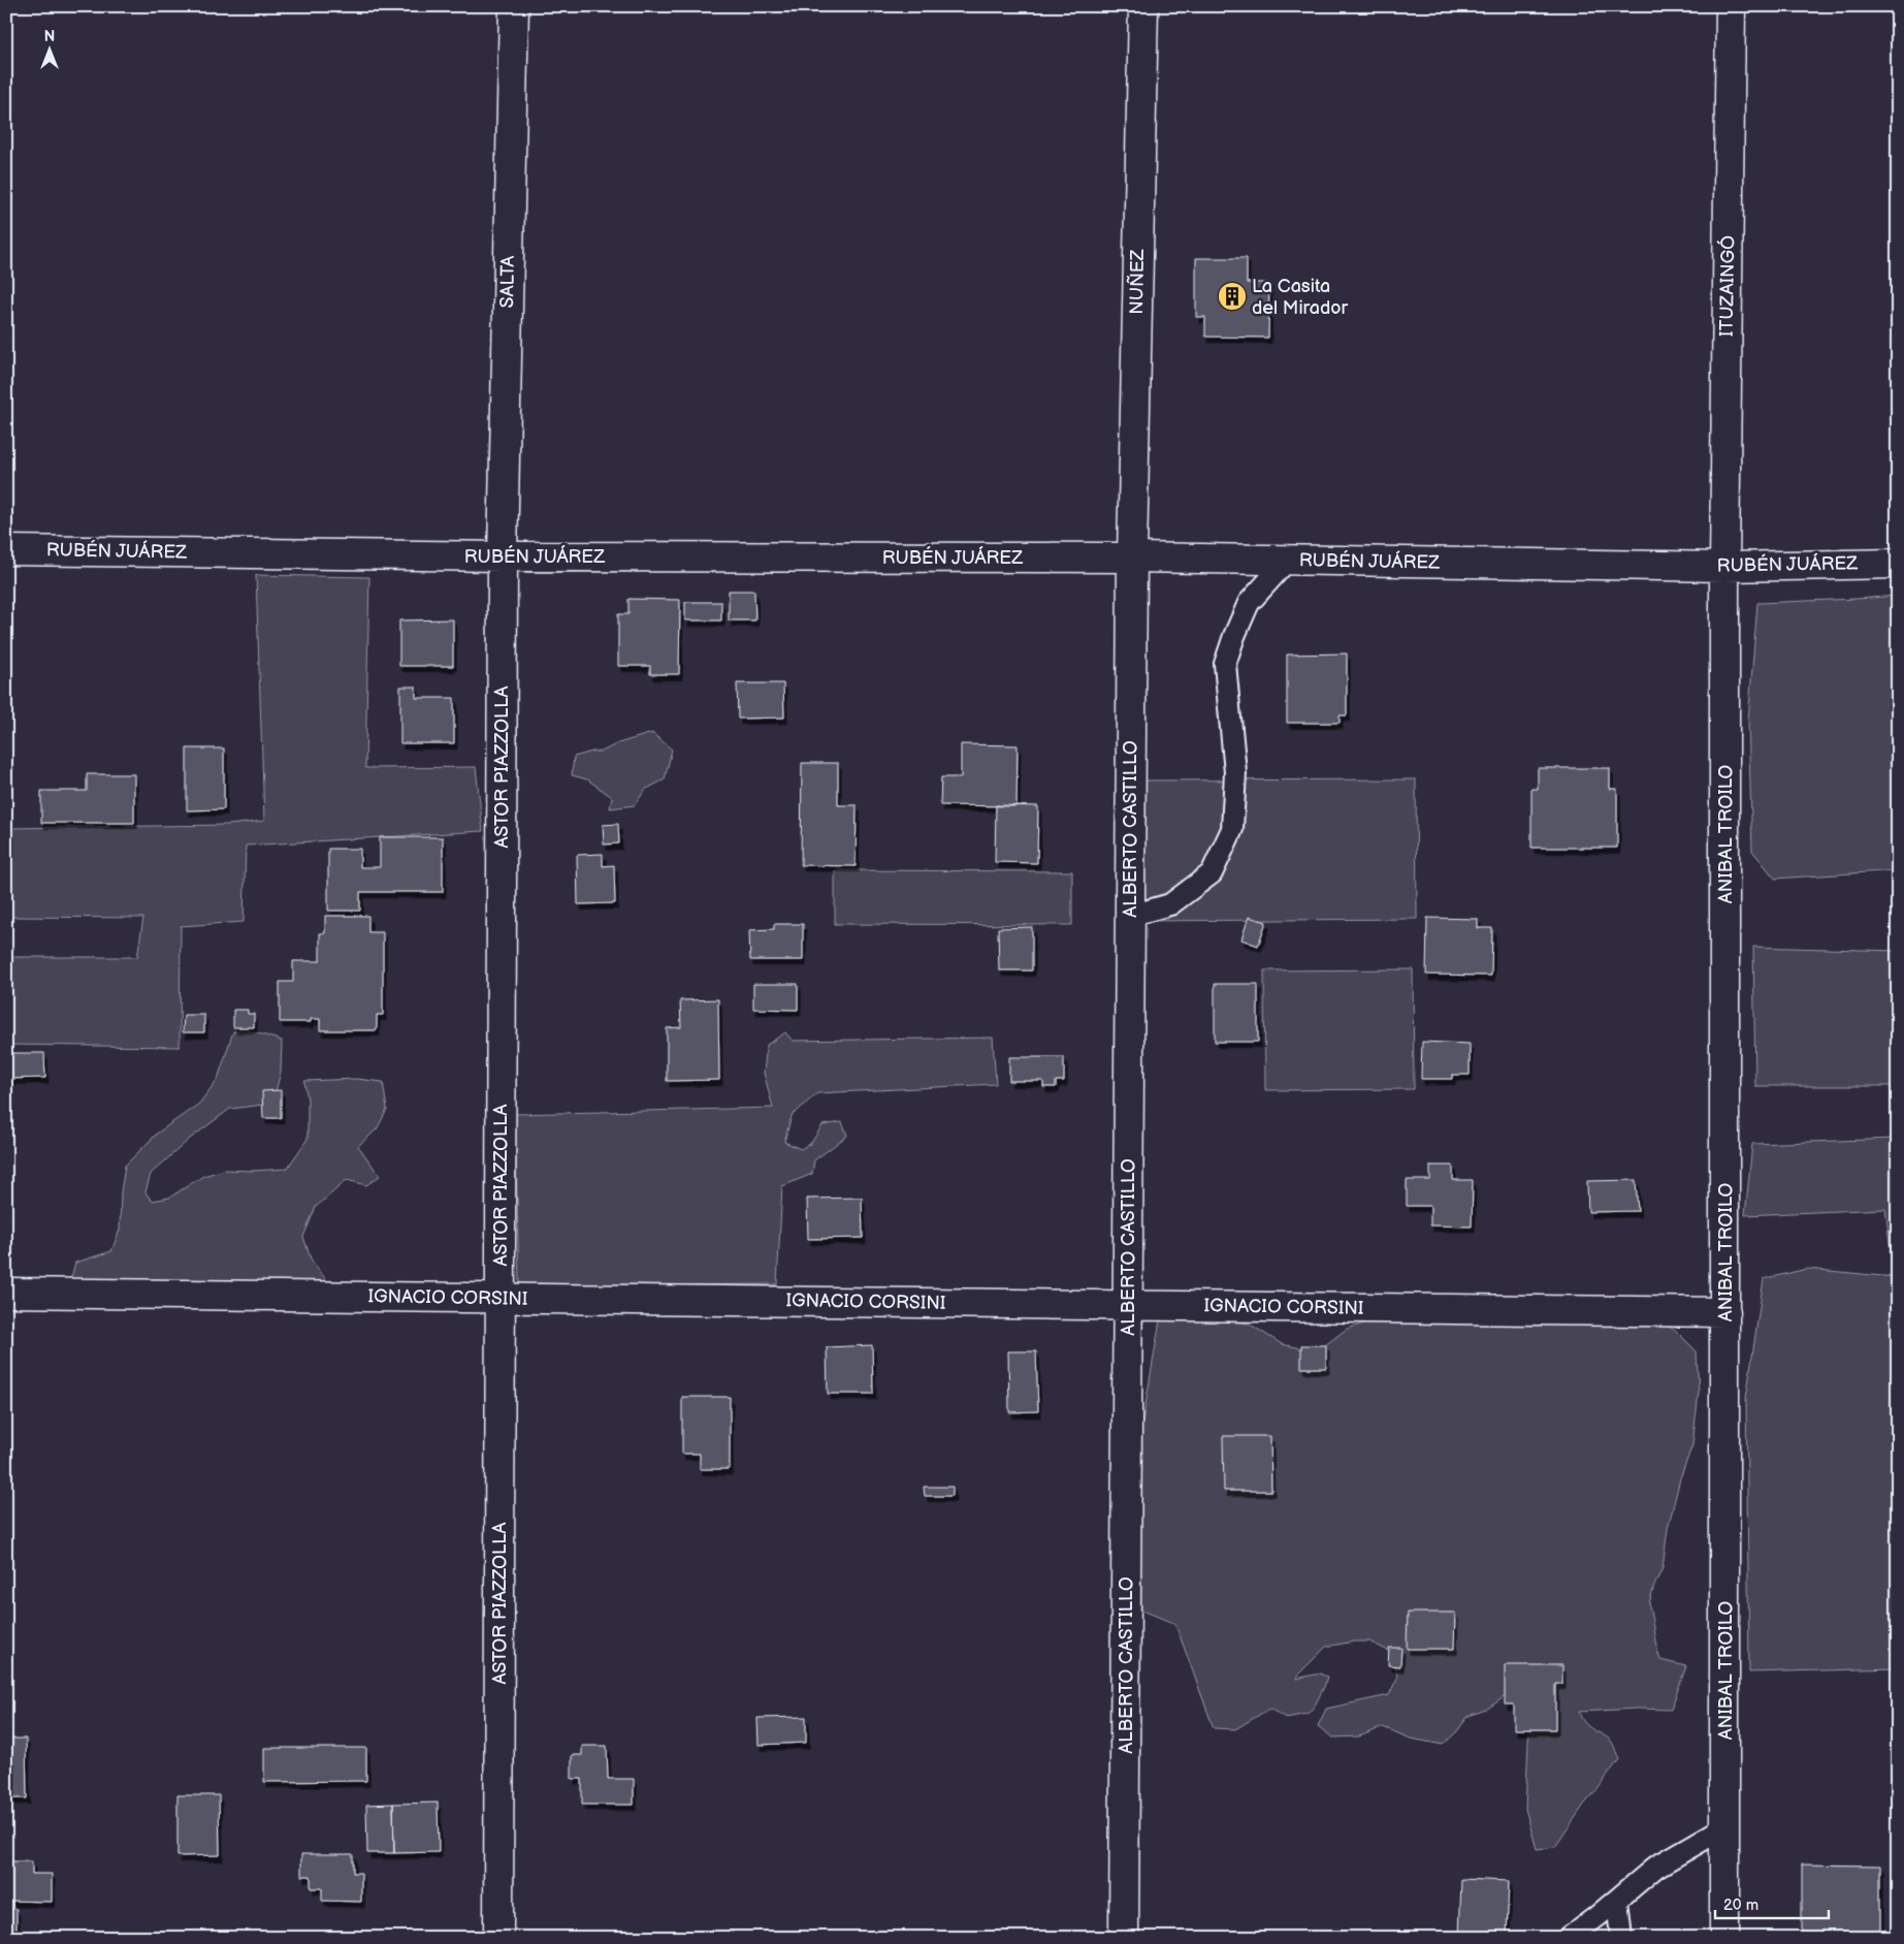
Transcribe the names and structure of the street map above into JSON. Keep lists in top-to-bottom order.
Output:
{
  "streets": {
    "street": [
      "SALTA",
      "NUÑEZ",
      "ITUZAINGÓ",
      "RUBÉN JUÁREZ",
      "ASTOR PIAZZOLLA",
      "ALBERTO CASTILLO",
      "ANIBAL TROILO",
      "IGNACIO CORSINI"
    ]
  },
  "crossings": [
    ["SALTA", "RUBÉN JUÁREZ"],
    ["SALTA", "ASTOR PIAZZOLLA"],
    ["NUÑEZ", "RUBÉN JUÁREZ"],
    ["NUÑEZ", "ALBERTO CASTILLO"],
    ["ITUZAINGÓ", "RUBÉN JUÁREZ"],
    ["ITUZAINGÓ", "ANIBAL TROILO"],
    ["RUBÉN JUÁREZ", "ASTOR PIAZZOLLA"],
    ["RUBÉN JUÁREZ", "ALBERTO CASTILLO"],
    ["RUBÉN JUÁREZ", "ANIBAL TROILO"],
    ["ASTOR PIAZZOLLA", "IGNACIO CORSINI"],
    ["ALBERTO CASTILLO", "IGNACIO CORSINI"],
    ["ANIBAL TROILO", "IGNACIO CORSINI"]
  ],
  "places": {
    "building": ["La Casita del Mirador"]
  },
  "scale_bar": "20 m",
  "north": "top"
}
